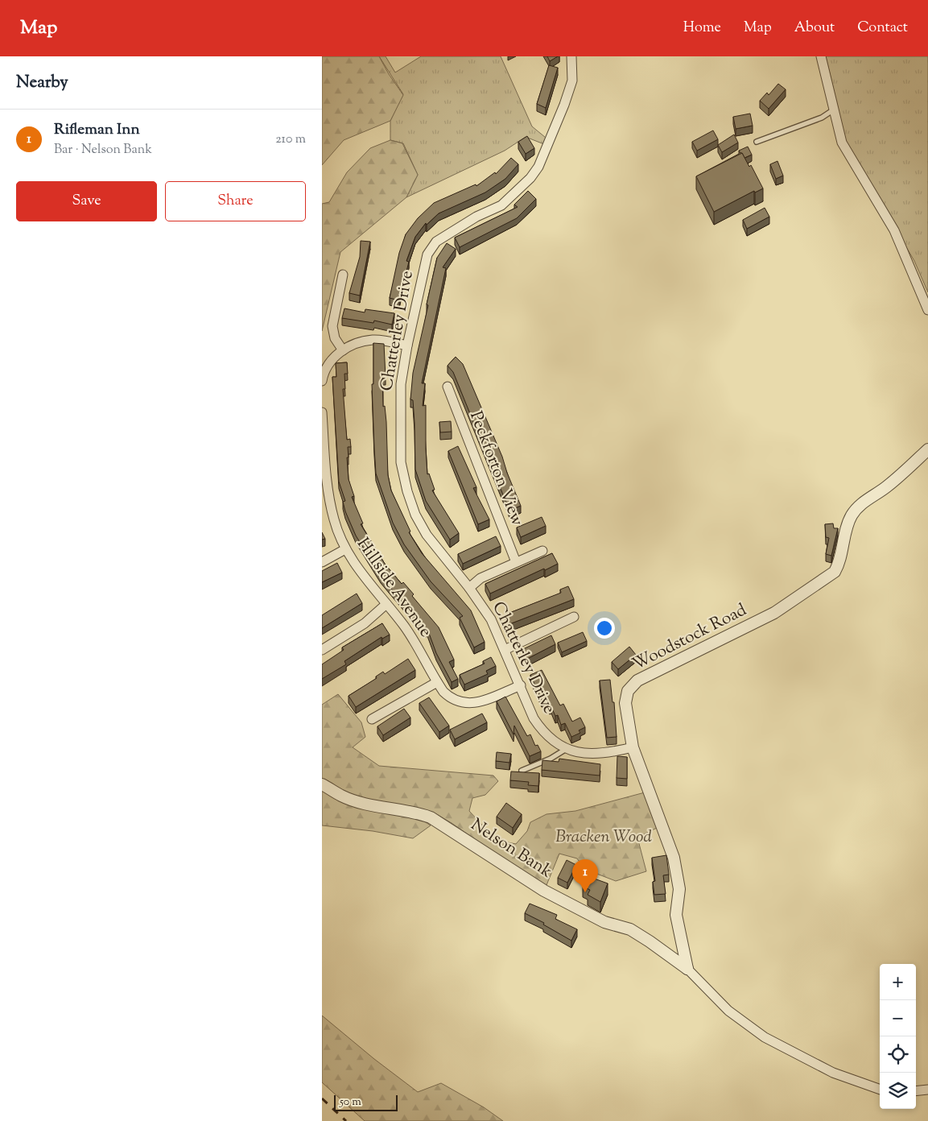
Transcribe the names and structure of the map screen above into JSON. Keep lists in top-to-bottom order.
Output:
{
  "streets": {
    "street": [
      "Chatterley Drive",
      "Peckforton View",
      "Hillside Avenue",
      "Woodstock Road",
      "Nelson Bank"
    ]
  },
  "crossings": [
    ["Chatterley Drive", "Hillside Avenue"],
    ["Chatterley Drive", "Woodstock Road"],
    ["Woodstock Road", "Nelson Bank"]
  ],
  "parks": ["Bracken Wood"],
  "scale_bar": "50 m",
  "page": {
    "header": "Map",
    "nav": [
      "Home",
      "Map",
      "About",
      "Contact"
    ],
    "heading": "Nearby",
    "list": [
      {
        "mark": "1",
        "name": "Rifleman Inn",
        "note": "Bar · Nelson Bank",
        "value": "210 m"
      }
    ],
    "buttons": ["Save", "Share"],
    "pins": "1",
    "map_buttons": ["+", "−"],
    "scale": "50 m"
  }
}
